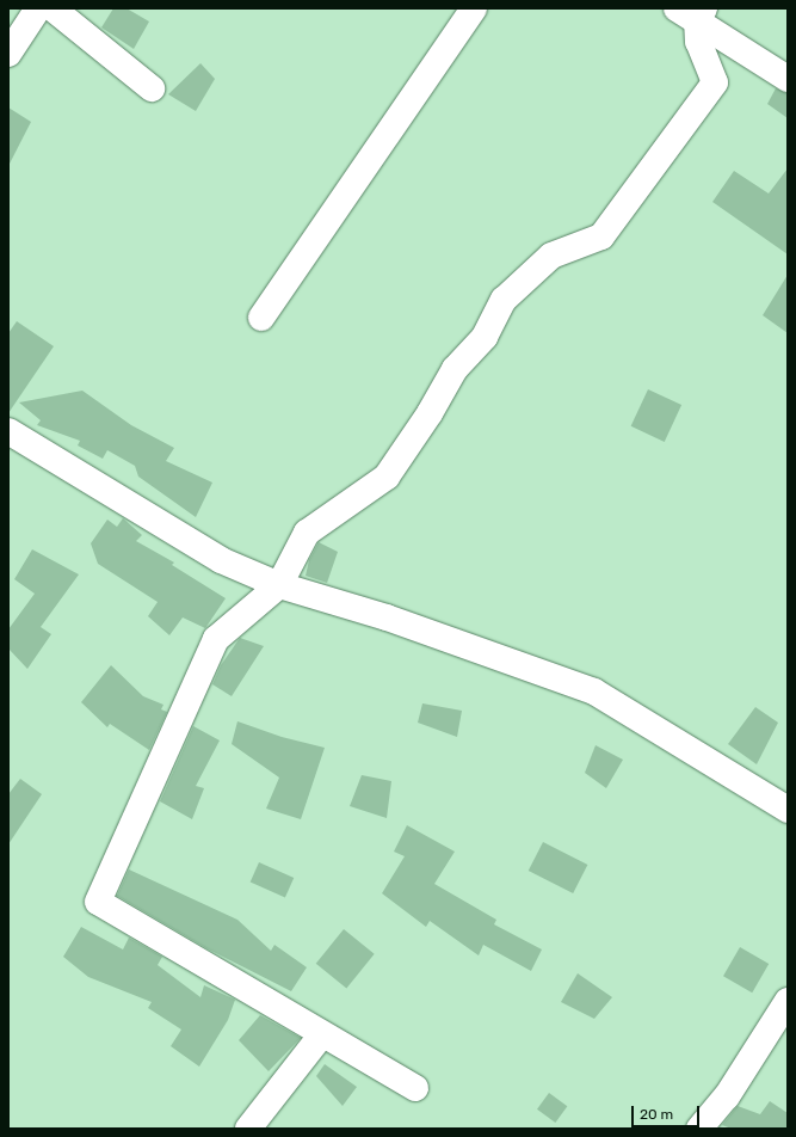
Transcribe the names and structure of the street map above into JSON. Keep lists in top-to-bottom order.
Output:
{
  "scale_bar": "20 m"
}
